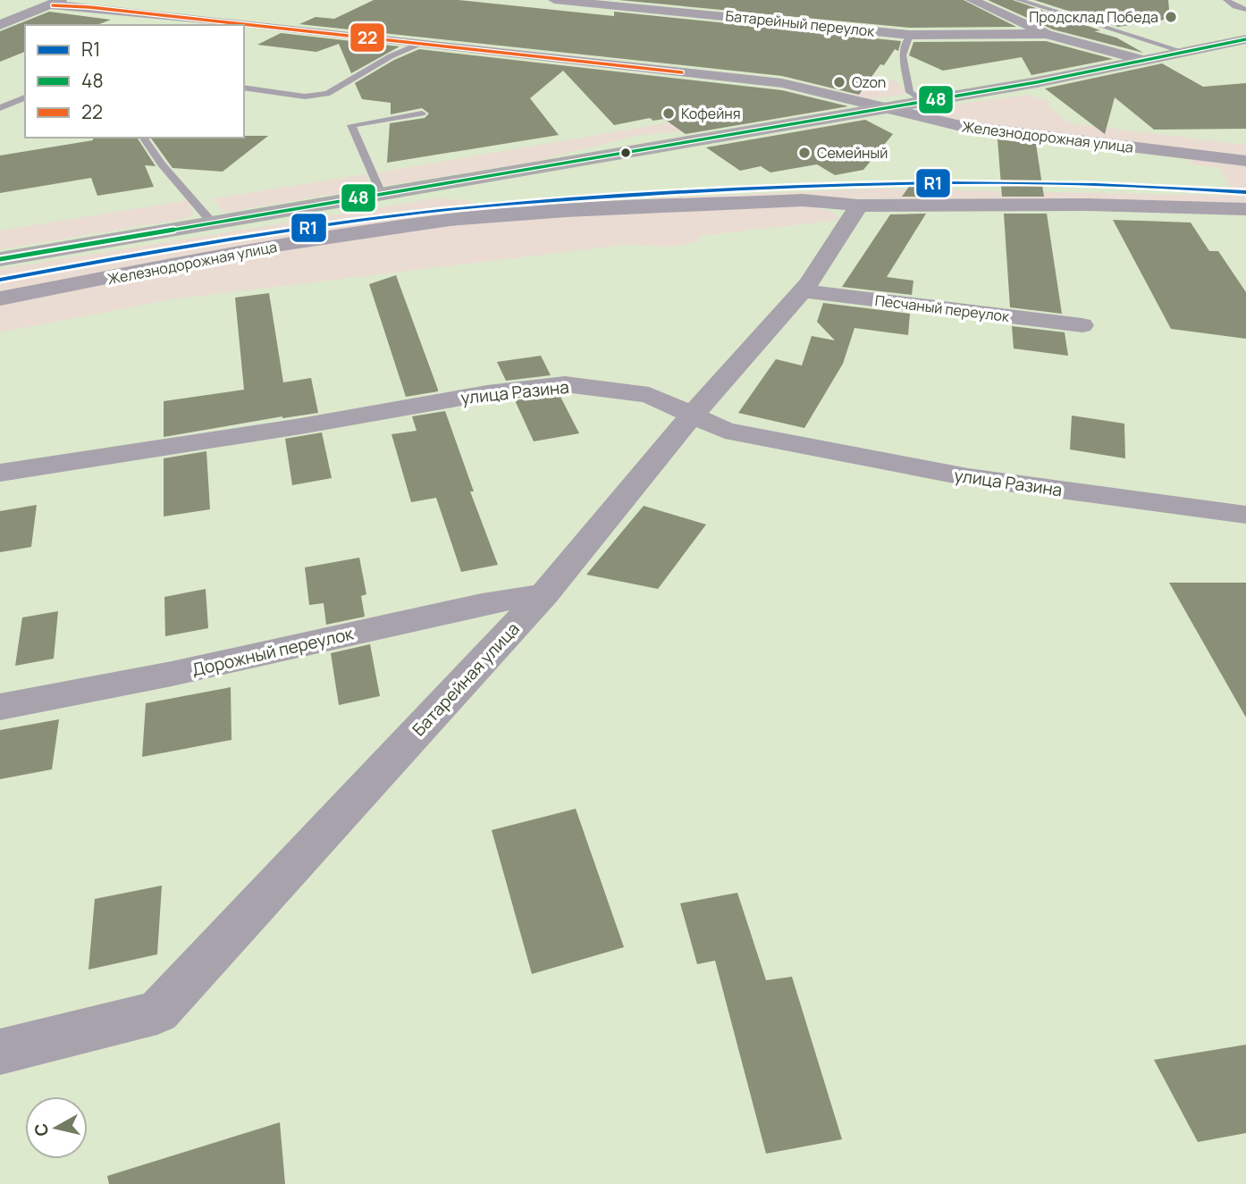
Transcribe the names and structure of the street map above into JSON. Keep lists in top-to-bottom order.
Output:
{
  "streets": {
    "main road": ["Железнодорожная улица"],
    "street": [
      "Батарейный переулок",
      "Песчаный переулок",
      "улица Разина",
      "Дорожный переулок",
      "Батарейная улица"
    ]
  },
  "crossings": [
    ["Железнодорожная улица", "Батарейная улица"],
    ["Песчаный переулок", "Батарейная улица"],
    ["улица Разина", "Батарейная улица"],
    ["Дорожный переулок", "Батарейная улица"]
  ],
  "places": [
    "Продсклад Победа",
    "Ozon",
    "Кофейня",
    "Семейный"
  ],
  "lines": ["transit line 22", "transit line 48", "transit line R1"],
  "legend": ["R1", "48", "22"],
  "north": "left"
}
